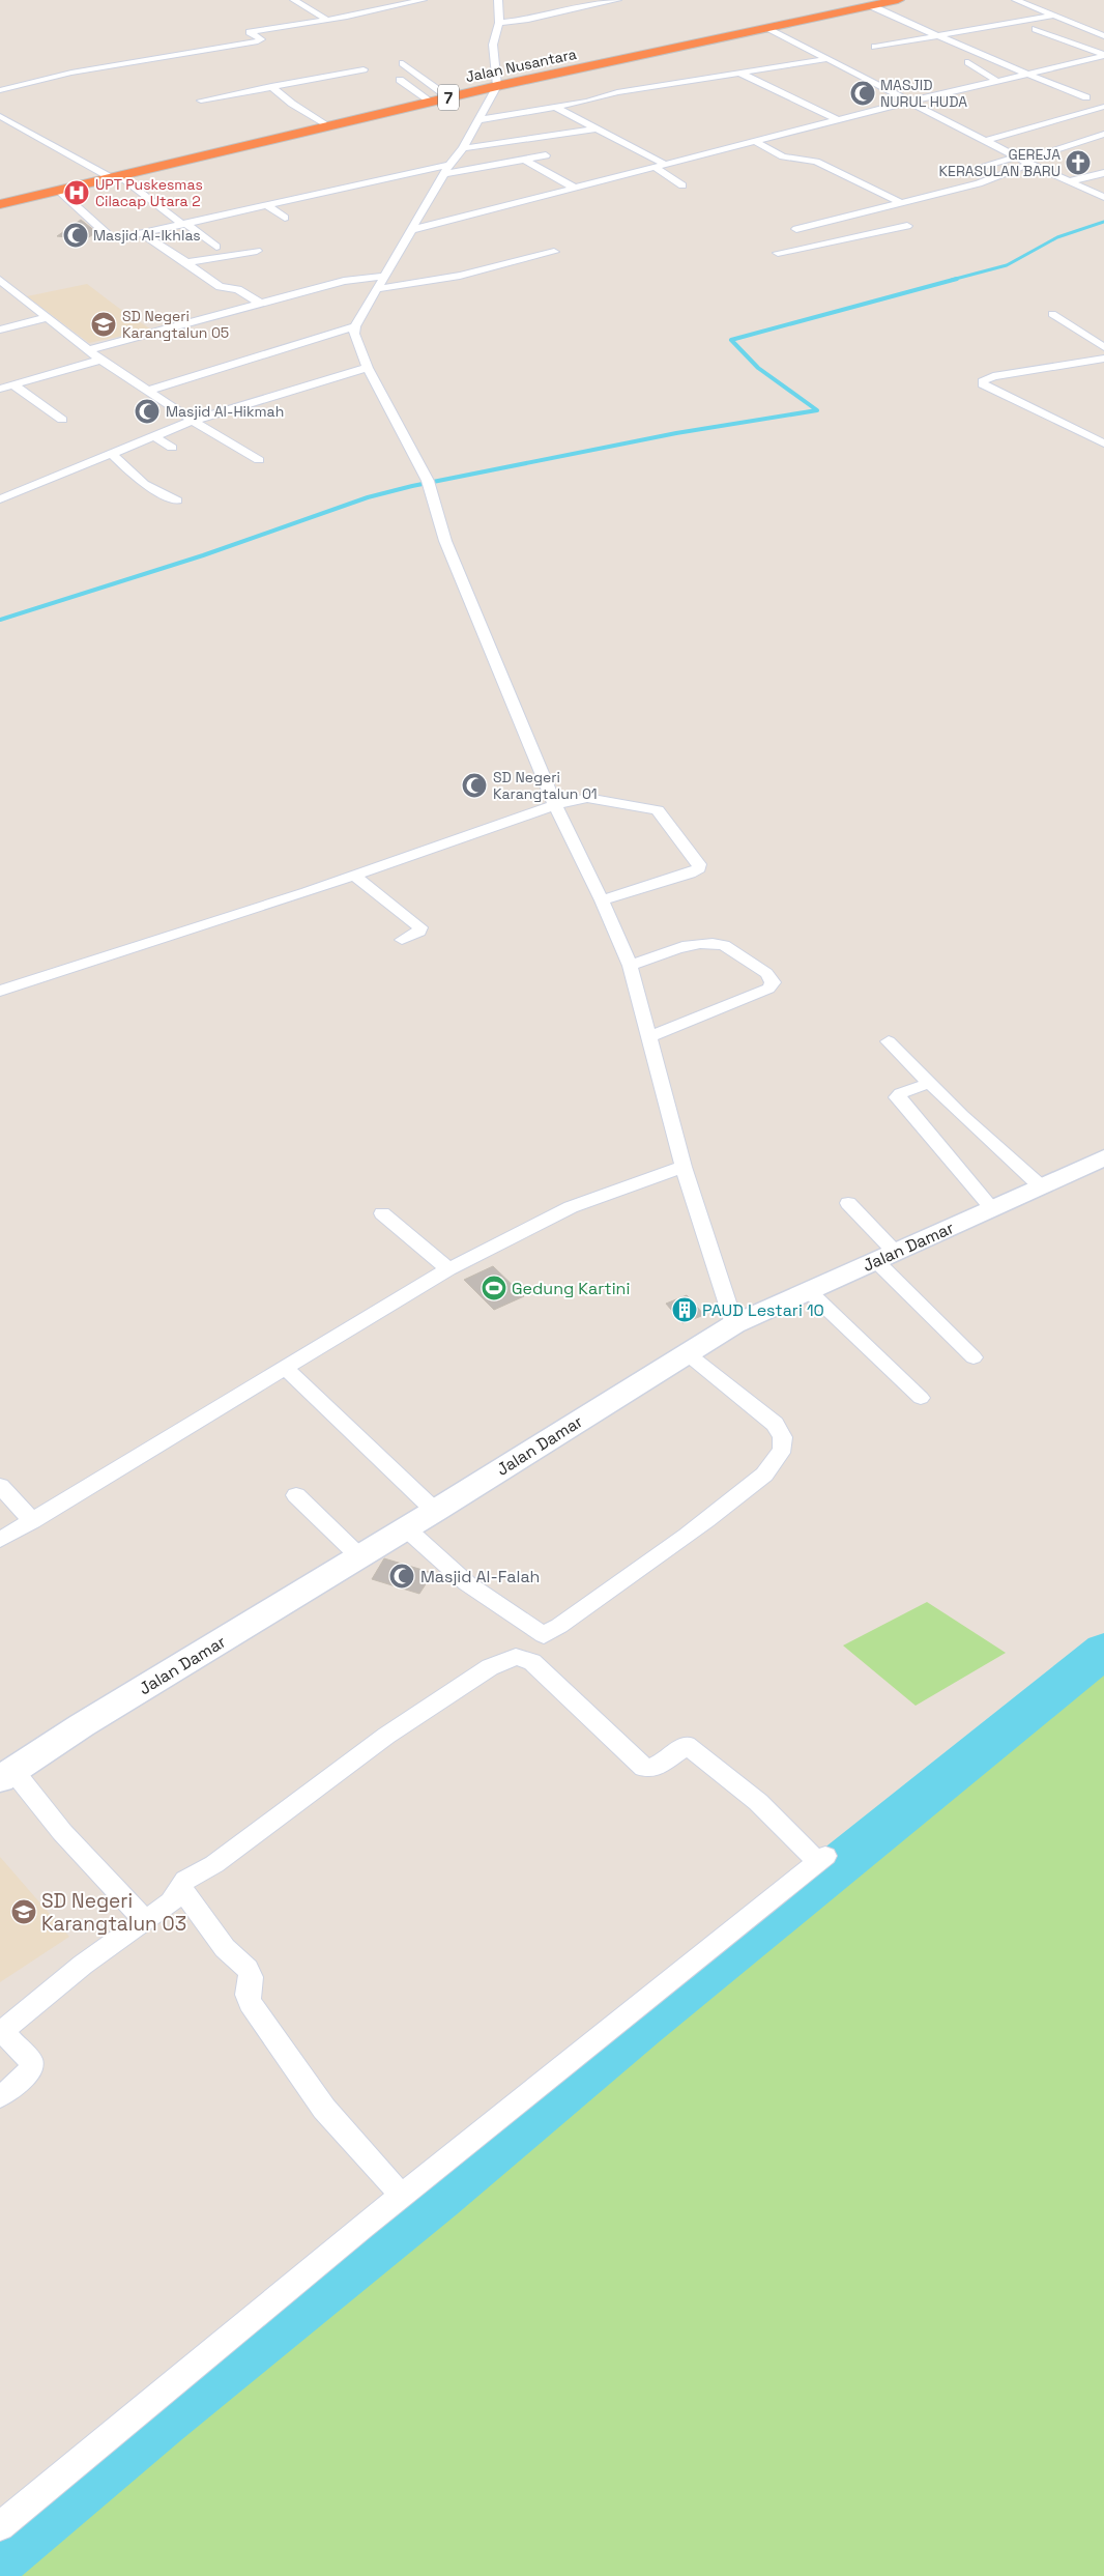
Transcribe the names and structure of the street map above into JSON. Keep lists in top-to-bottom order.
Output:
{
  "streets": {
    "highway": ["Jalan Nusantara", "7"],
    "street": ["Jalan Damar"]
  },
  "places": {
    "mosque": [
      "MASJID NURUL HUDA",
      "Masjid Al-Ikhlas",
      "Masjid Al-Hikmah",
      "SD Negeri Karangtalun 01",
      "Masjid Al-Falah"
    ],
    "church": ["GEREJA KERASULAN BARU"],
    "hospital": ["UPT Puskesmas Cilacap Utara 2"],
    "school or university": ["SD Negeri Karangtalun 05", "SD Negeri Karangtalun 03"],
    "sports": ["Gedung Kartini"],
    "building": ["PAUD Lestari 10"]
  }
}
